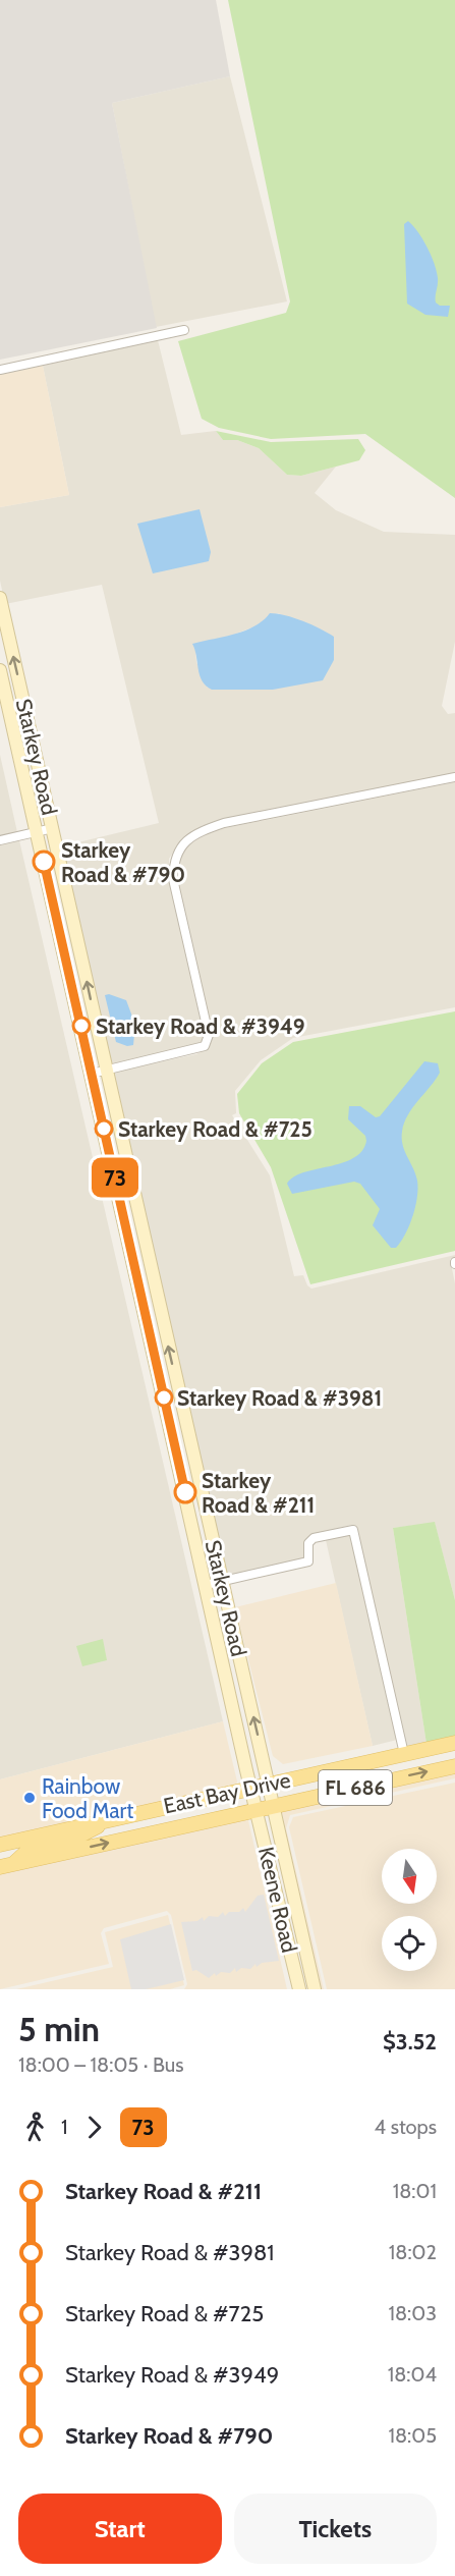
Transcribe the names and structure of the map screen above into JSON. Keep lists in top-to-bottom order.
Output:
{
  "streets": {
    "main road": [
      "Starkey Road",
      "FL 686",
      "East Bay Drive",
      "Keene Road"
    ]
  },
  "crossings": [
    ["Starkey Road", "East Bay Drive"],
    ["Starkey Road", "Keene Road"],
    ["East Bay Drive", "Keene Road"]
  ],
  "places": [
    "Starkey Road & #790",
    "Starkey Road & #3949",
    "Starkey Road & #725",
    "Starkey Road & #3981",
    "Starkey Road & #211",
    "Rainbow Food Mart"
  ],
  "lines": ["bus line 73"],
  "north": "bottom",
  "page": {
    "on_map": "73",
    "heading": ["5 min", "18:00 – 18:05 · Bus", "$3.52"],
    "legs": ["1", "73", "4 stops"],
    "list": [
      {
        "name": "Starkey Road & #211",
        "value": "18:01"
      },
      {
        "name": "Starkey Road & #3981",
        "value": "18:02"
      },
      {
        "name": "Starkey Road & #725",
        "value": "18:03"
      },
      {
        "name": "Starkey Road & #3949",
        "value": "18:04"
      },
      {
        "name": "Starkey Road & #790",
        "value": "18:05"
      }
    ],
    "buttons": ["Start", "Tickets"]
  }
}
